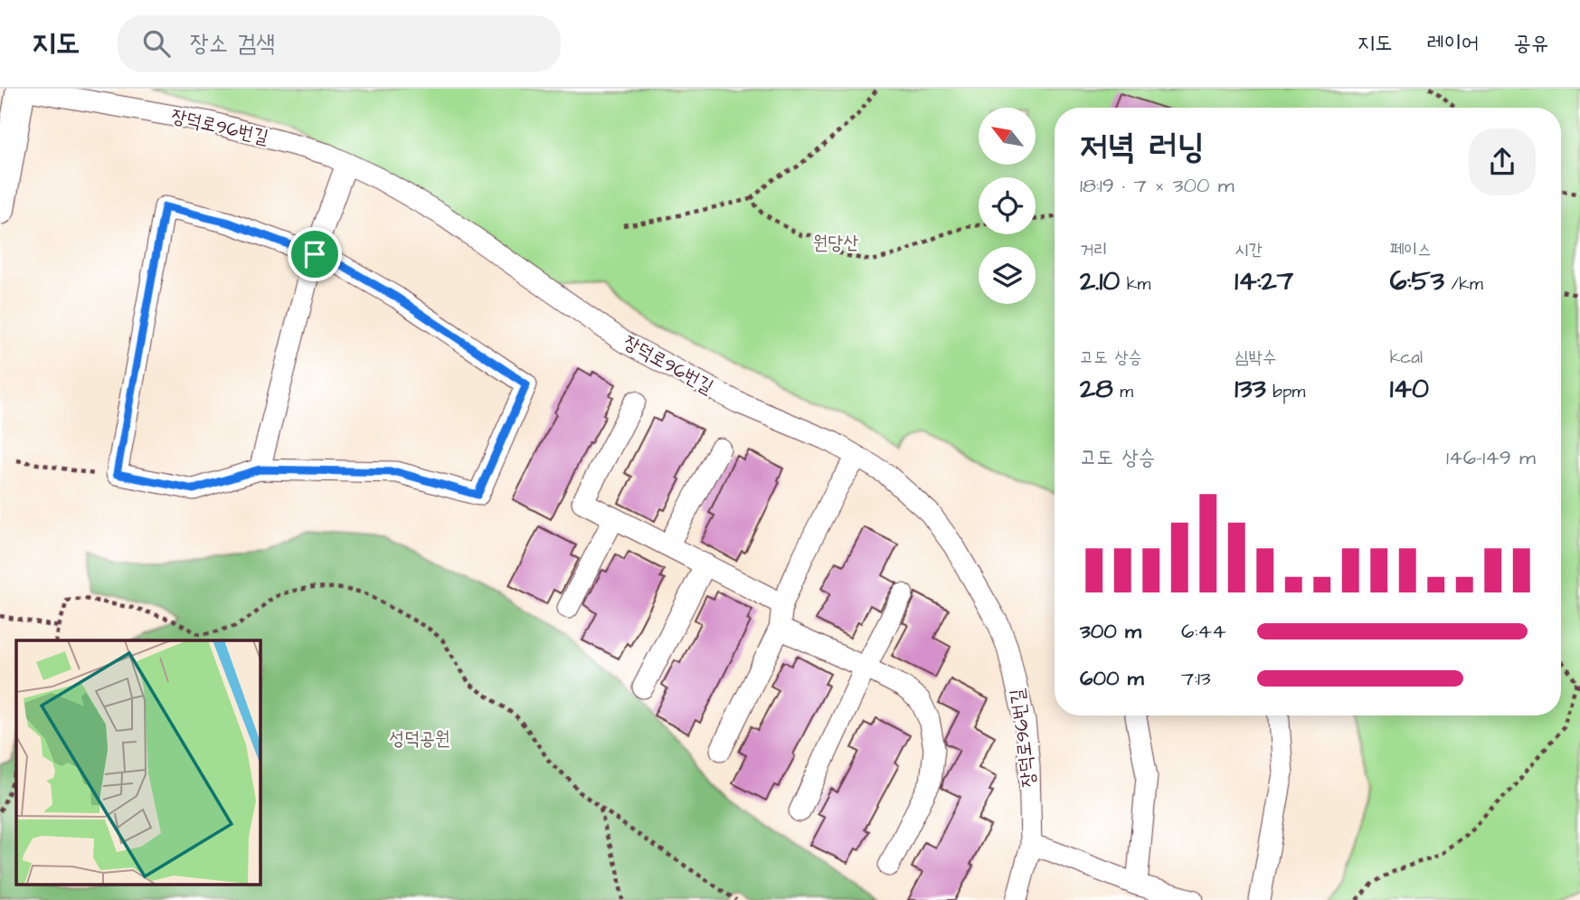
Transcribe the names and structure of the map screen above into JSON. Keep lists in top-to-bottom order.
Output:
{
  "streets": {
    "street": ["장덕로96번길"]
  },
  "parks": ["원당산", "성덕공원"],
  "north": "top left",
  "page": {
    "header": "지도",
    "search": "장소 검색",
    "nav": ["지도", "레이어", "공유"],
    "heading": ["저녁 러닝", "18:19 · 7 × 300 m"],
    "stats": [
      ["거리", "2.10 km"],
      ["시간", "14:27"],
      ["페이스", "6:53 /km"],
      ["고도 상승", "28 m"],
      ["심박수", "133 bpm"],
      ["kcal", "140"]
    ],
    "chart": ["고도 상승", "146–149 m"],
    "list": [
      {
        "name": "300 m",
        "note": "6:44"
      },
      {
        "name": "600 m",
        "note": "7:13"
      }
    ]
  }
}
